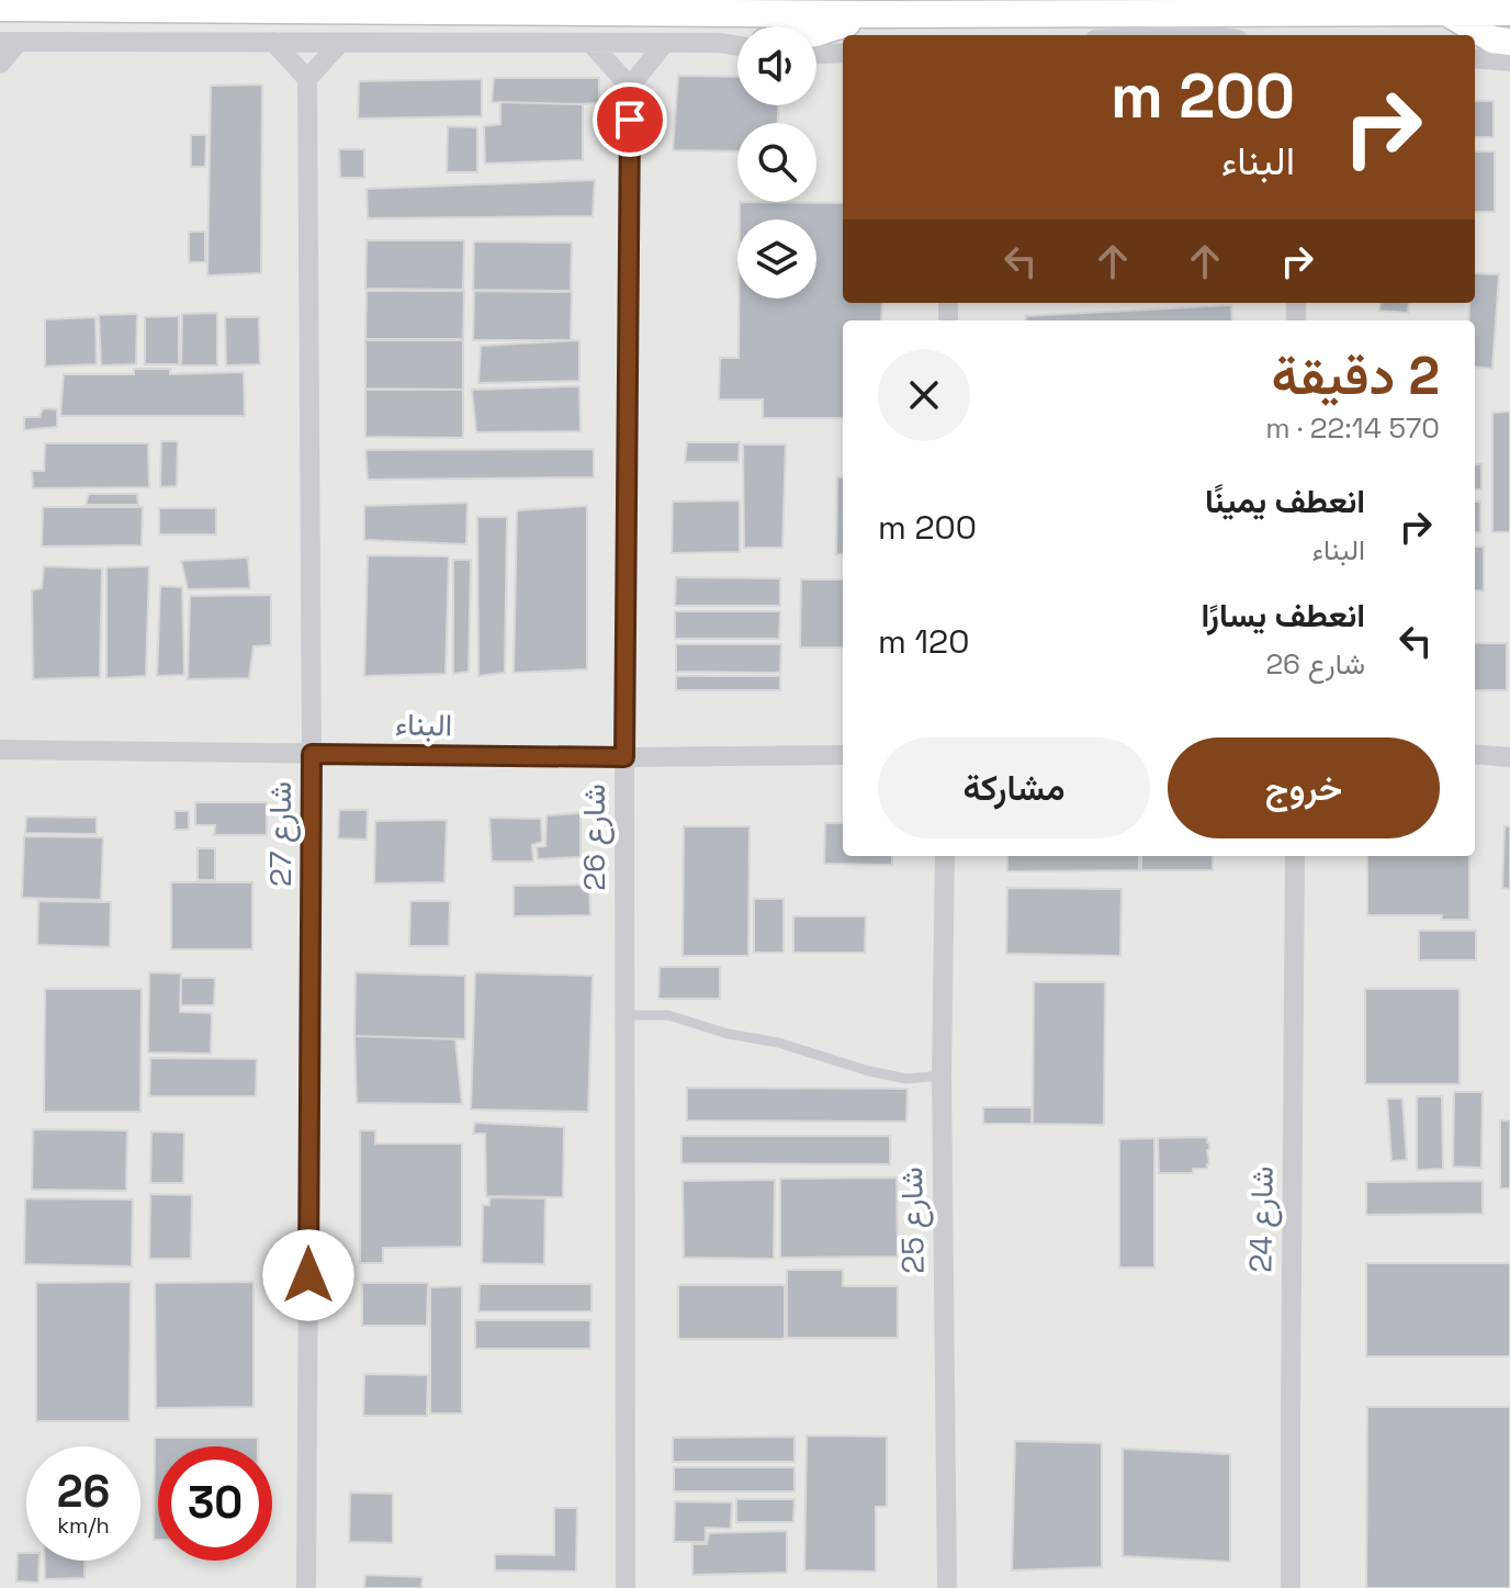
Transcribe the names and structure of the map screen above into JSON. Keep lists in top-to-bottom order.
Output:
{
  "streets": {
    "street": [
      "البناء",
      "شارع 27",
      "شارع 26",
      "شارع 24",
      "شارع 25"
    ]
  },
  "crossings": [
    ["البناء", "شارع 27"],
    ["البناء", "شارع 26"]
  ],
  "page": {
    "turn": ["200 m", "البناء"],
    "heading": ["2 دقيقة", "570 m · 22:14"],
    "list": [
      {
        "name": "انعطف يمينًا",
        "note": "البناء",
        "value": "200 m"
      },
      {
        "name": "انعطف يسارًا",
        "note": "شارع 26",
        "value": "120 m"
      }
    ],
    "buttons": ["خروج", "مشاركة"],
    "speed": "26 km/h",
    "limit": "30"
  }
}
